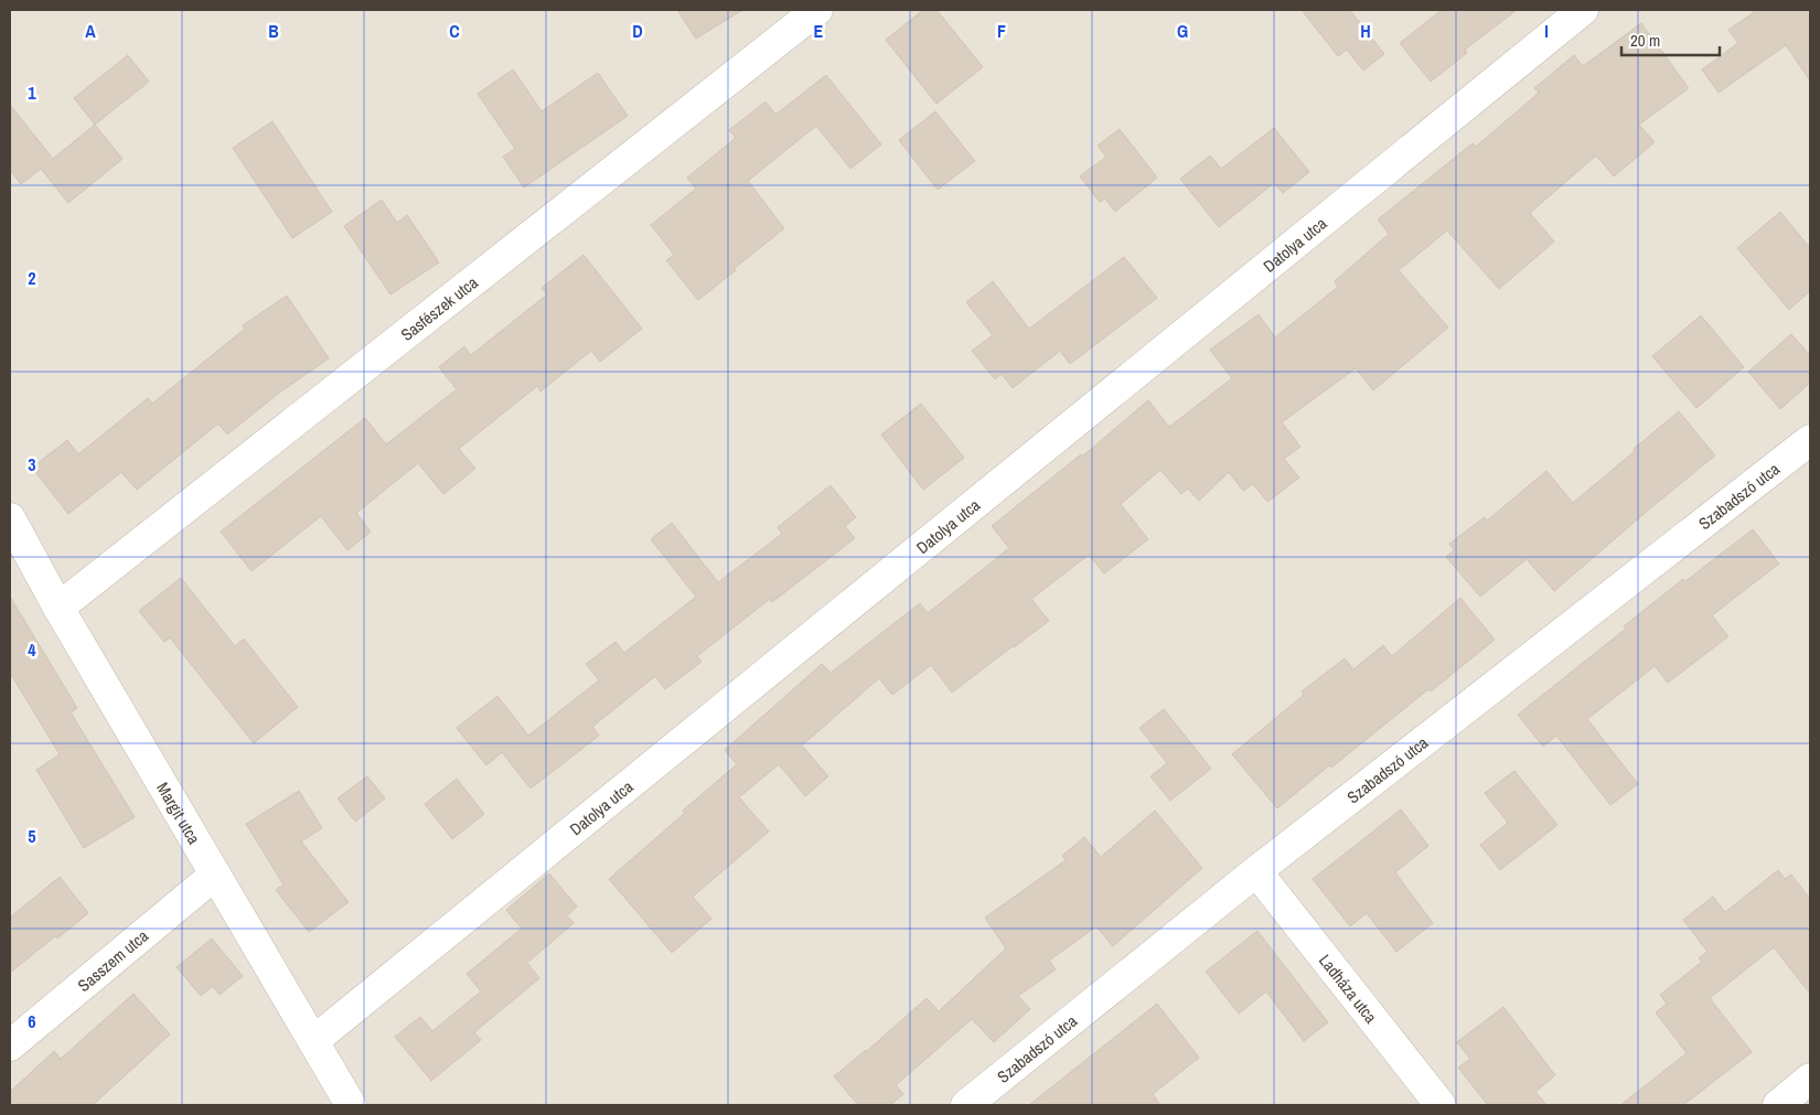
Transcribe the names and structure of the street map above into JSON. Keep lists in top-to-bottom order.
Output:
{
  "streets": {
    "street": [
      "Datolya utca",
      "Sasfészek utca",
      "Szabadszó utca",
      "Margit utca",
      "Sasszem utca",
      "Ladháza utca"
    ]
  },
  "crossings": [
    ["Datolya utca", "Margit utca"],
    ["Sasfészek utca", "Margit utca"],
    ["Szabadszó utca", "Ladháza utca"],
    ["Margit utca", "Sasszem utca"]
  ],
  "scale_bar": "20 m",
  "grid": {
    "columns": [
      "A",
      "B",
      "C",
      "D",
      "E",
      "F",
      "G",
      "H",
      "I"
    ],
    "rows": [
      "1",
      "2",
      "3",
      "4",
      "5",
      "6"
    ]
  }
}
